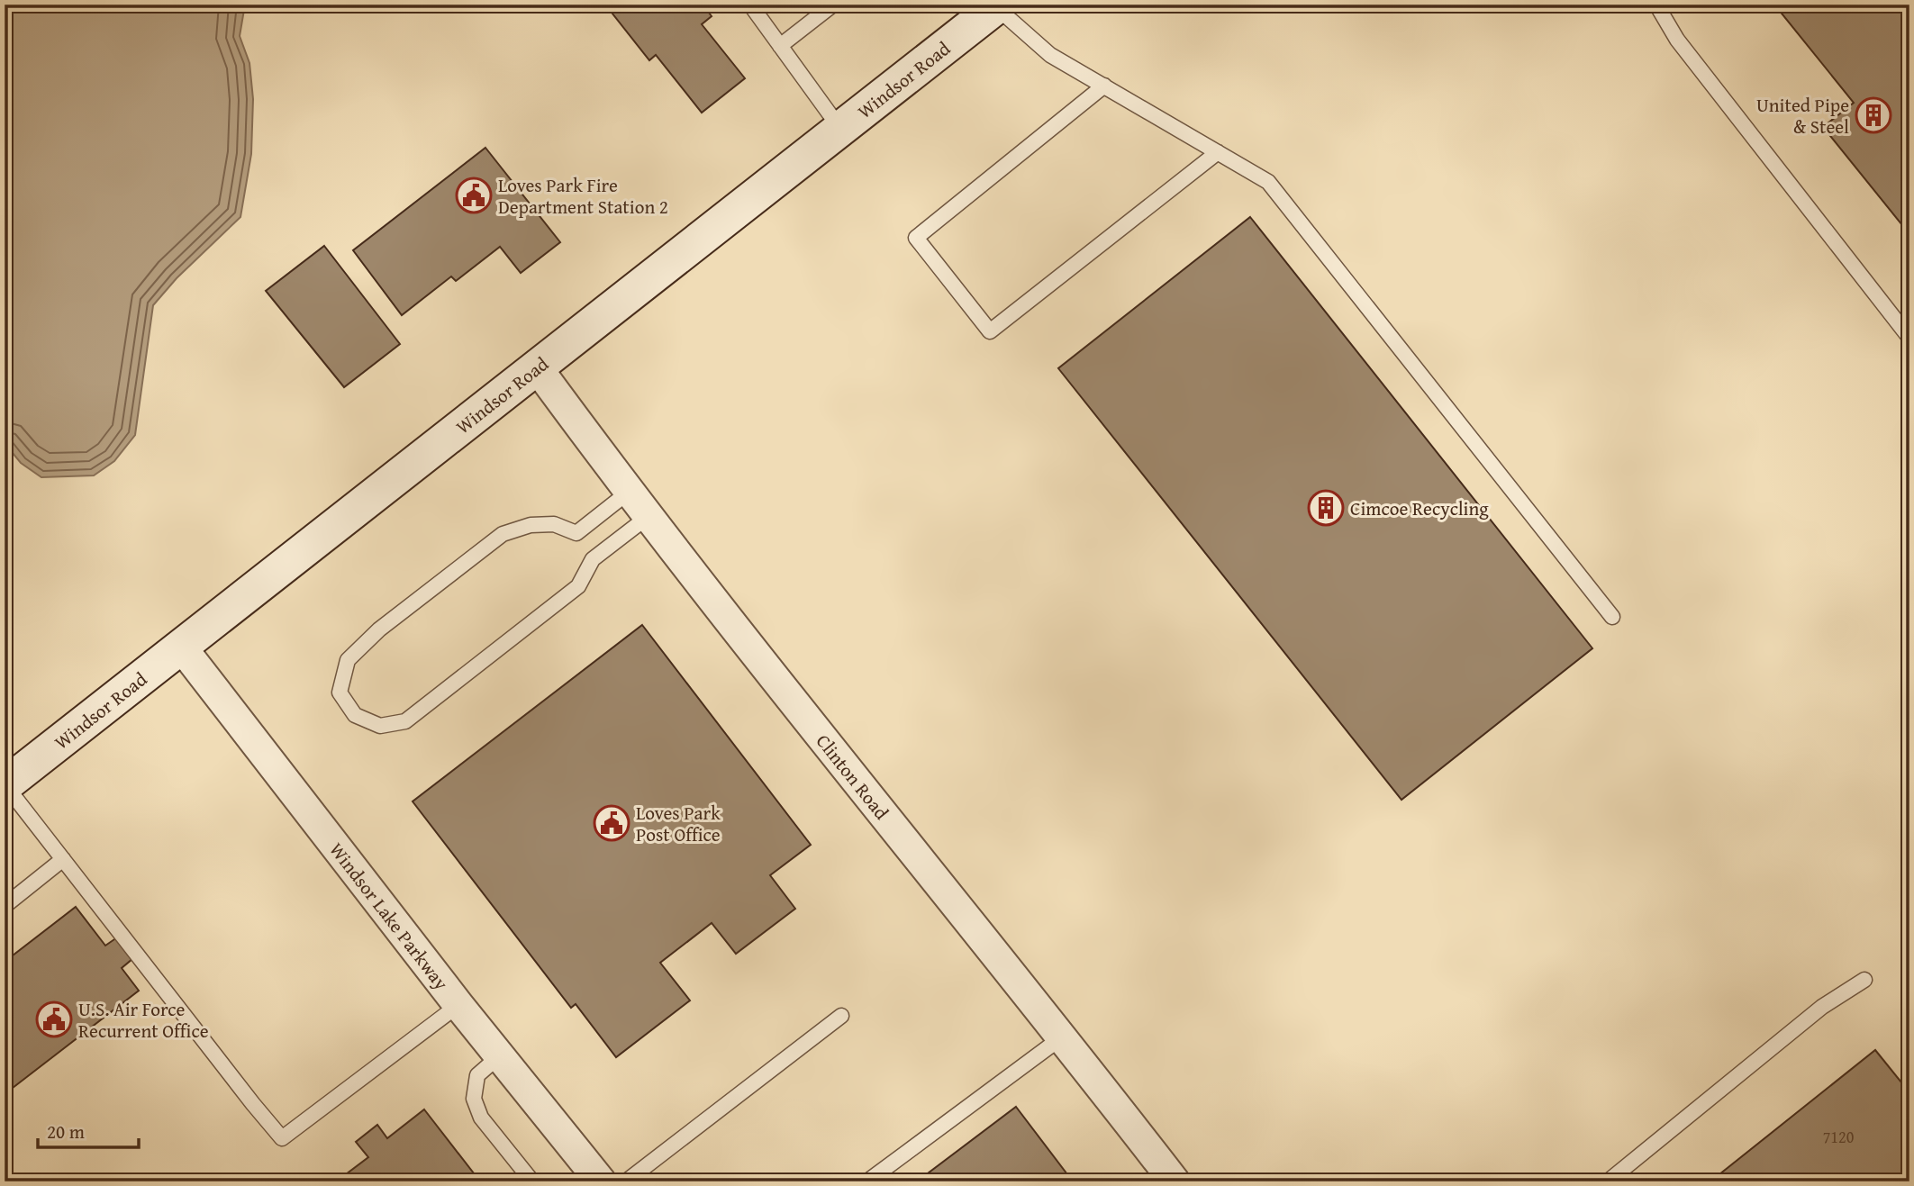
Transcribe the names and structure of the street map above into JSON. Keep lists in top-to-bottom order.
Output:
{
  "streets": {
    "street": ["Windsor Road", "Clinton Road", "Windsor Lake Parkway"]
  },
  "crossings": [
    ["Windsor Road", "Clinton Road"],
    ["Windsor Road", "Windsor Lake Parkway"]
  ],
  "places": {
    "building": ["United Pipe & Steel", "Cimcoe Recycling"],
    "public building": ["Loves Park Fire Department Station 2", "Loves Park Post Office", "U.S. Air Force Recurrent Office"]
  },
  "house_numbers": ["7120"],
  "scale_bar": "20 m"
}
